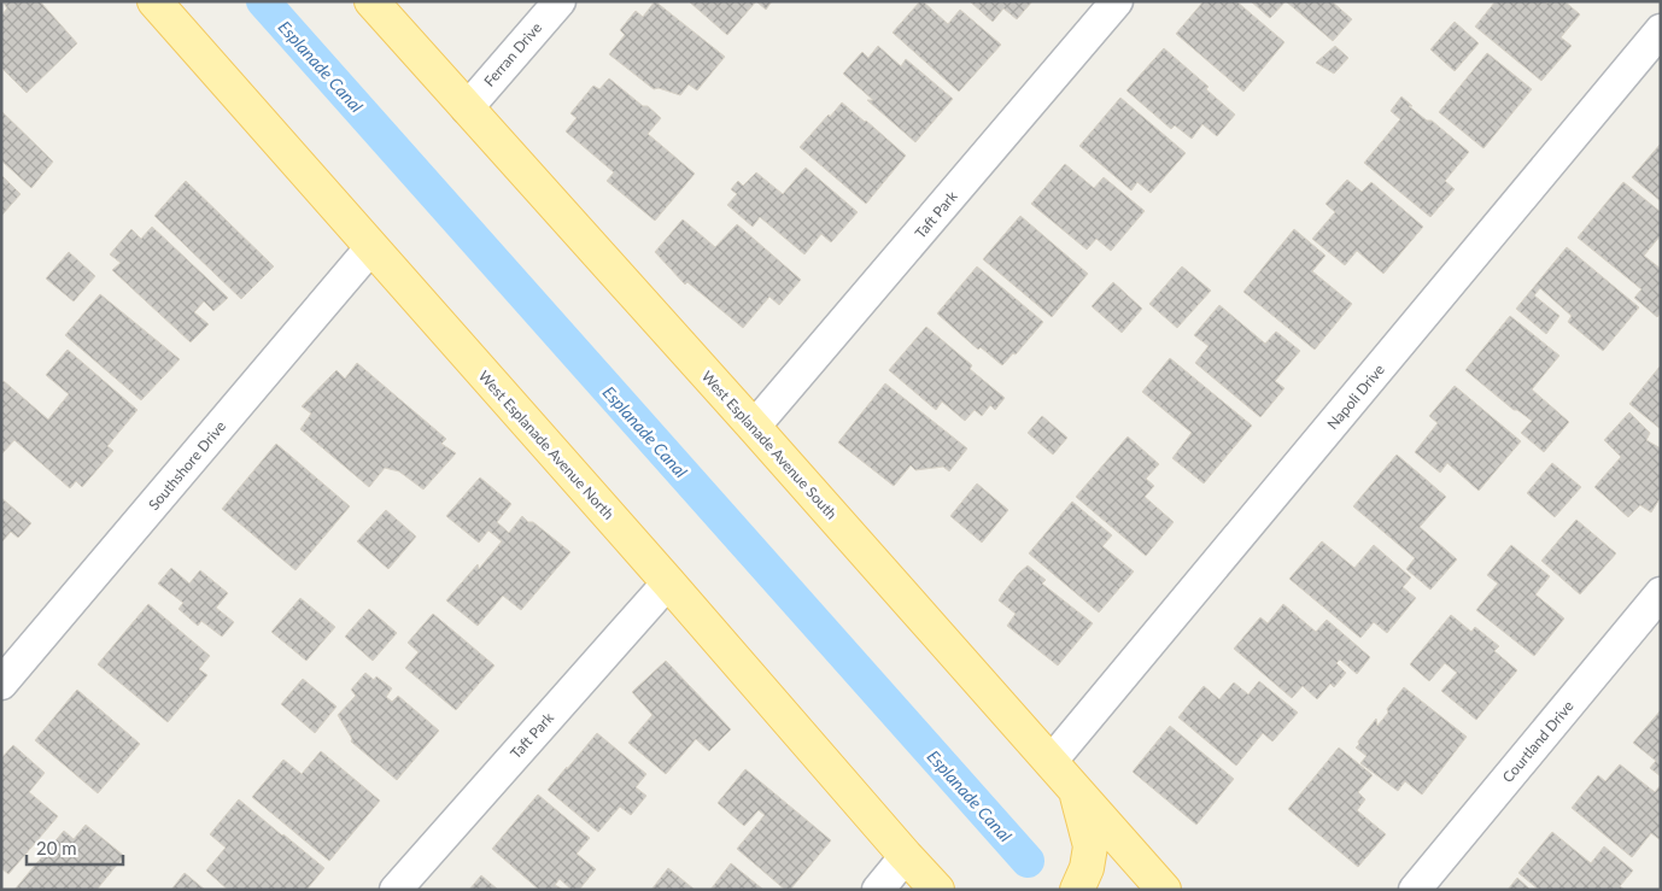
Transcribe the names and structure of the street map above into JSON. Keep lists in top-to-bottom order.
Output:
{
  "streets": {
    "main road": ["West Esplanade Avenue North", "West Esplanade Avenue South"],
    "street": [
      "Ferran Drive",
      "Taft Park",
      "Napoli Drive",
      "Southshore Drive",
      "Courtland Drive"
    ]
  },
  "crossings": [
    ["Ferran Drive", "West Esplanade Avenue South"],
    ["Taft Park", "West Esplanade Avenue North"],
    ["Taft Park", "West Esplanade Avenue South"],
    ["Napoli Drive", "West Esplanade Avenue South"],
    ["West Esplanade Avenue North", "Southshore Drive"]
  ],
  "water": ["Esplanade Canal"],
  "scale_bar": "20 m"
}
